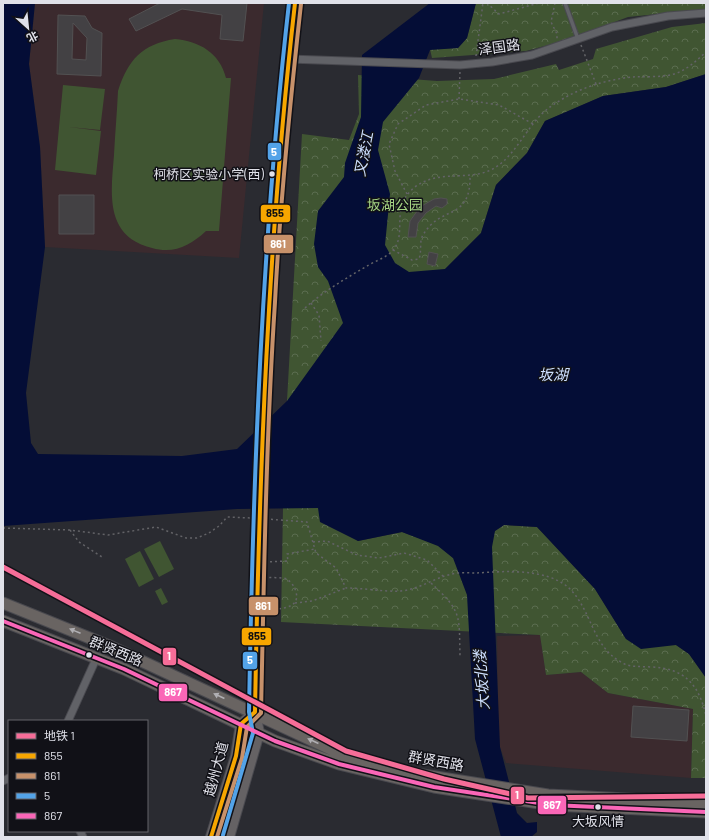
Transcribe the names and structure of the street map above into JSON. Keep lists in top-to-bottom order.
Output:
{
  "streets": {
    "main road": ["群贤西路", "越州大道"],
    "street": ["泽国路"]
  },
  "crossings": [
    ["群贤西路", "越州大道"]
  ],
  "water": ["叉溇江", "坂湖", "大坂北溇"],
  "parks": ["坂湖公园"],
  "places": ["柯桥区实验小学(西)", "大坂风情"],
  "lines": [
    "transit line 855",
    "transit line 5",
    "transit line 861",
    "metro line 1",
    "transit line 867"
  ],
  "legend": [
    "地铁 1",
    "855",
    "861",
    "5",
    "867"
  ],
  "north": "bottom right"
}
